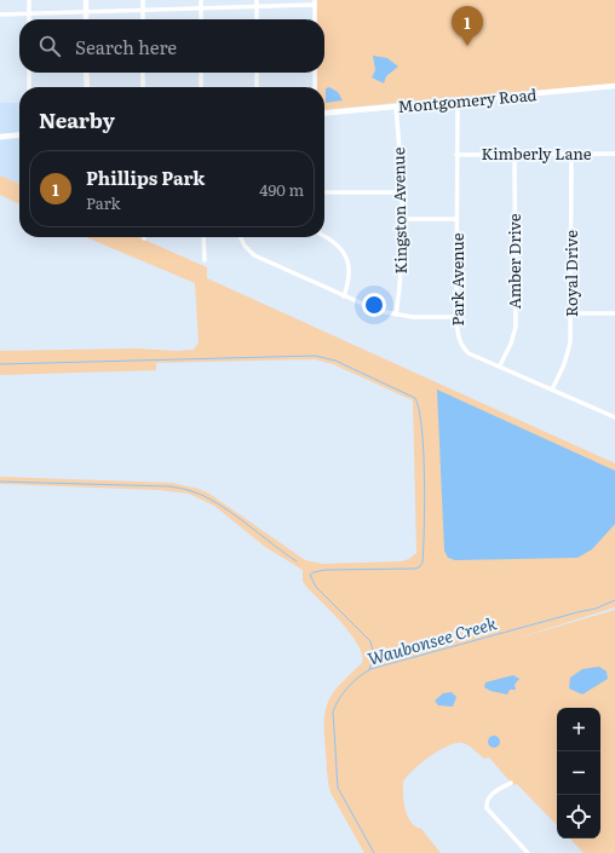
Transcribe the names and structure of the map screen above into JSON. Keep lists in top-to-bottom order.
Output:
{
  "streets": {
    "street": [
      "Montgomery Road",
      "Kimberly Lane",
      "Kingston Avenue",
      "Amber Drive",
      "Royal Drive",
      "Park Avenue"
    ]
  },
  "crossings": [
    ["Montgomery Road", "Kingston Avenue"],
    ["Montgomery Road", "Park Avenue"],
    ["Kimberly Lane", "Amber Drive"],
    ["Kimberly Lane", "Royal Drive"],
    ["Kimberly Lane", "Park Avenue"],
    ["Amber Drive", "Park Avenue"],
    ["Royal Drive", "Park Avenue"]
  ],
  "water": ["Waubonsee Creek"],
  "page": {
    "pins": "1",
    "search": "Search here",
    "heading": "Nearby",
    "list": [
      {
        "mark": "1",
        "name": "Phillips Park",
        "note": "Park",
        "value": "490 m"
      }
    ],
    "map_buttons": ["+", "−"]
  }
}
